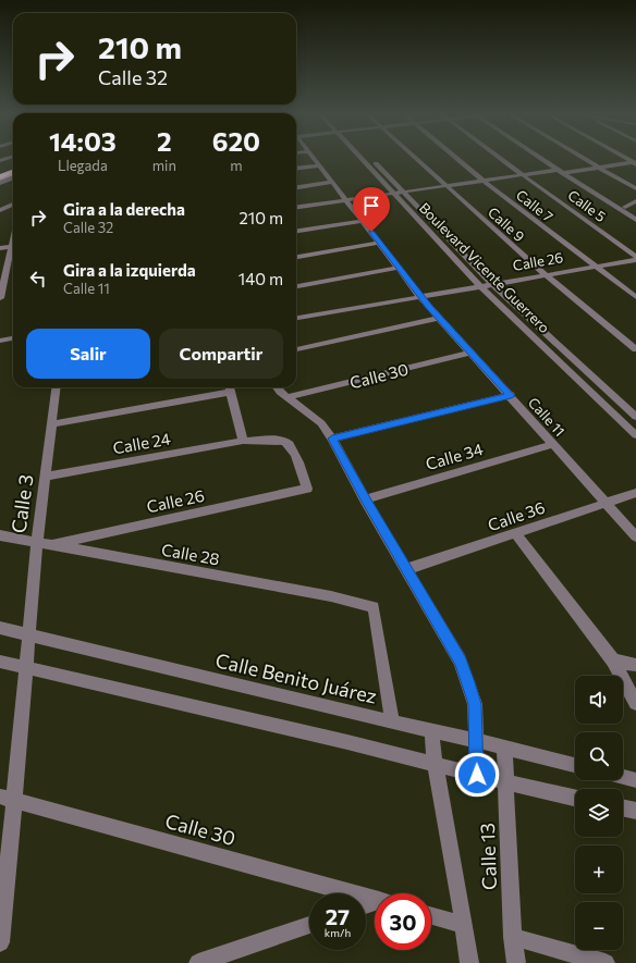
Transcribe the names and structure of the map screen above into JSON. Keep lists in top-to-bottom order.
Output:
{
  "streets": {
    "street": [
      "Calle 7",
      "Calle 5",
      "Calle 9",
      "Calle 26",
      "Boulevard Vicente Guerrero",
      "Calle 30",
      "Calle 11",
      "Calle 24",
      "Calle 34",
      "Calle 3",
      "Calle 36",
      "Calle 28",
      "Calle Benito Juárez",
      "Calle 13"
    ]
  },
  "crossings": [
    ["Calle 7", "Calle 26"],
    ["Calle 9", "Calle 26"],
    ["Calle 26", "Boulevard Vicente Guerrero"],
    ["Calle 26", "Calle 11"],
    ["Calle 26", "Calle 24"],
    ["Calle 26", "Calle 28"],
    ["Calle 30", "Calle 11"],
    ["Calle 30", "Calle 3"],
    ["Calle 11", "Calle 34"],
    ["Calle 11", "Calle 36"],
    ["Calle 24", "Calle 3"],
    ["Calle 3", "Calle 28"],
    ["Calle 3", "Calle Benito Juárez"],
    ["Calle 28", "Calle Benito Juárez"],
    ["Calle Benito Juárez", "Calle 13"]
  ],
  "page": {
    "turn": ["210 m", "Calle 32"],
    "eta": [
      "14:03",
      "Llegada",
      "2",
      "min",
      "620",
      "m"
    ],
    "list": [
      {
        "name": "Gira a la derecha",
        "note": "Calle 32",
        "value": "210 m"
      },
      {
        "name": "Gira a la izquierda",
        "note": "Calle 11",
        "value": "140 m"
      }
    ],
    "buttons": ["Salir", "Compartir"],
    "map_buttons": ["+", "−"],
    "speed": "27 km/h",
    "limit": "30"
  }
}
